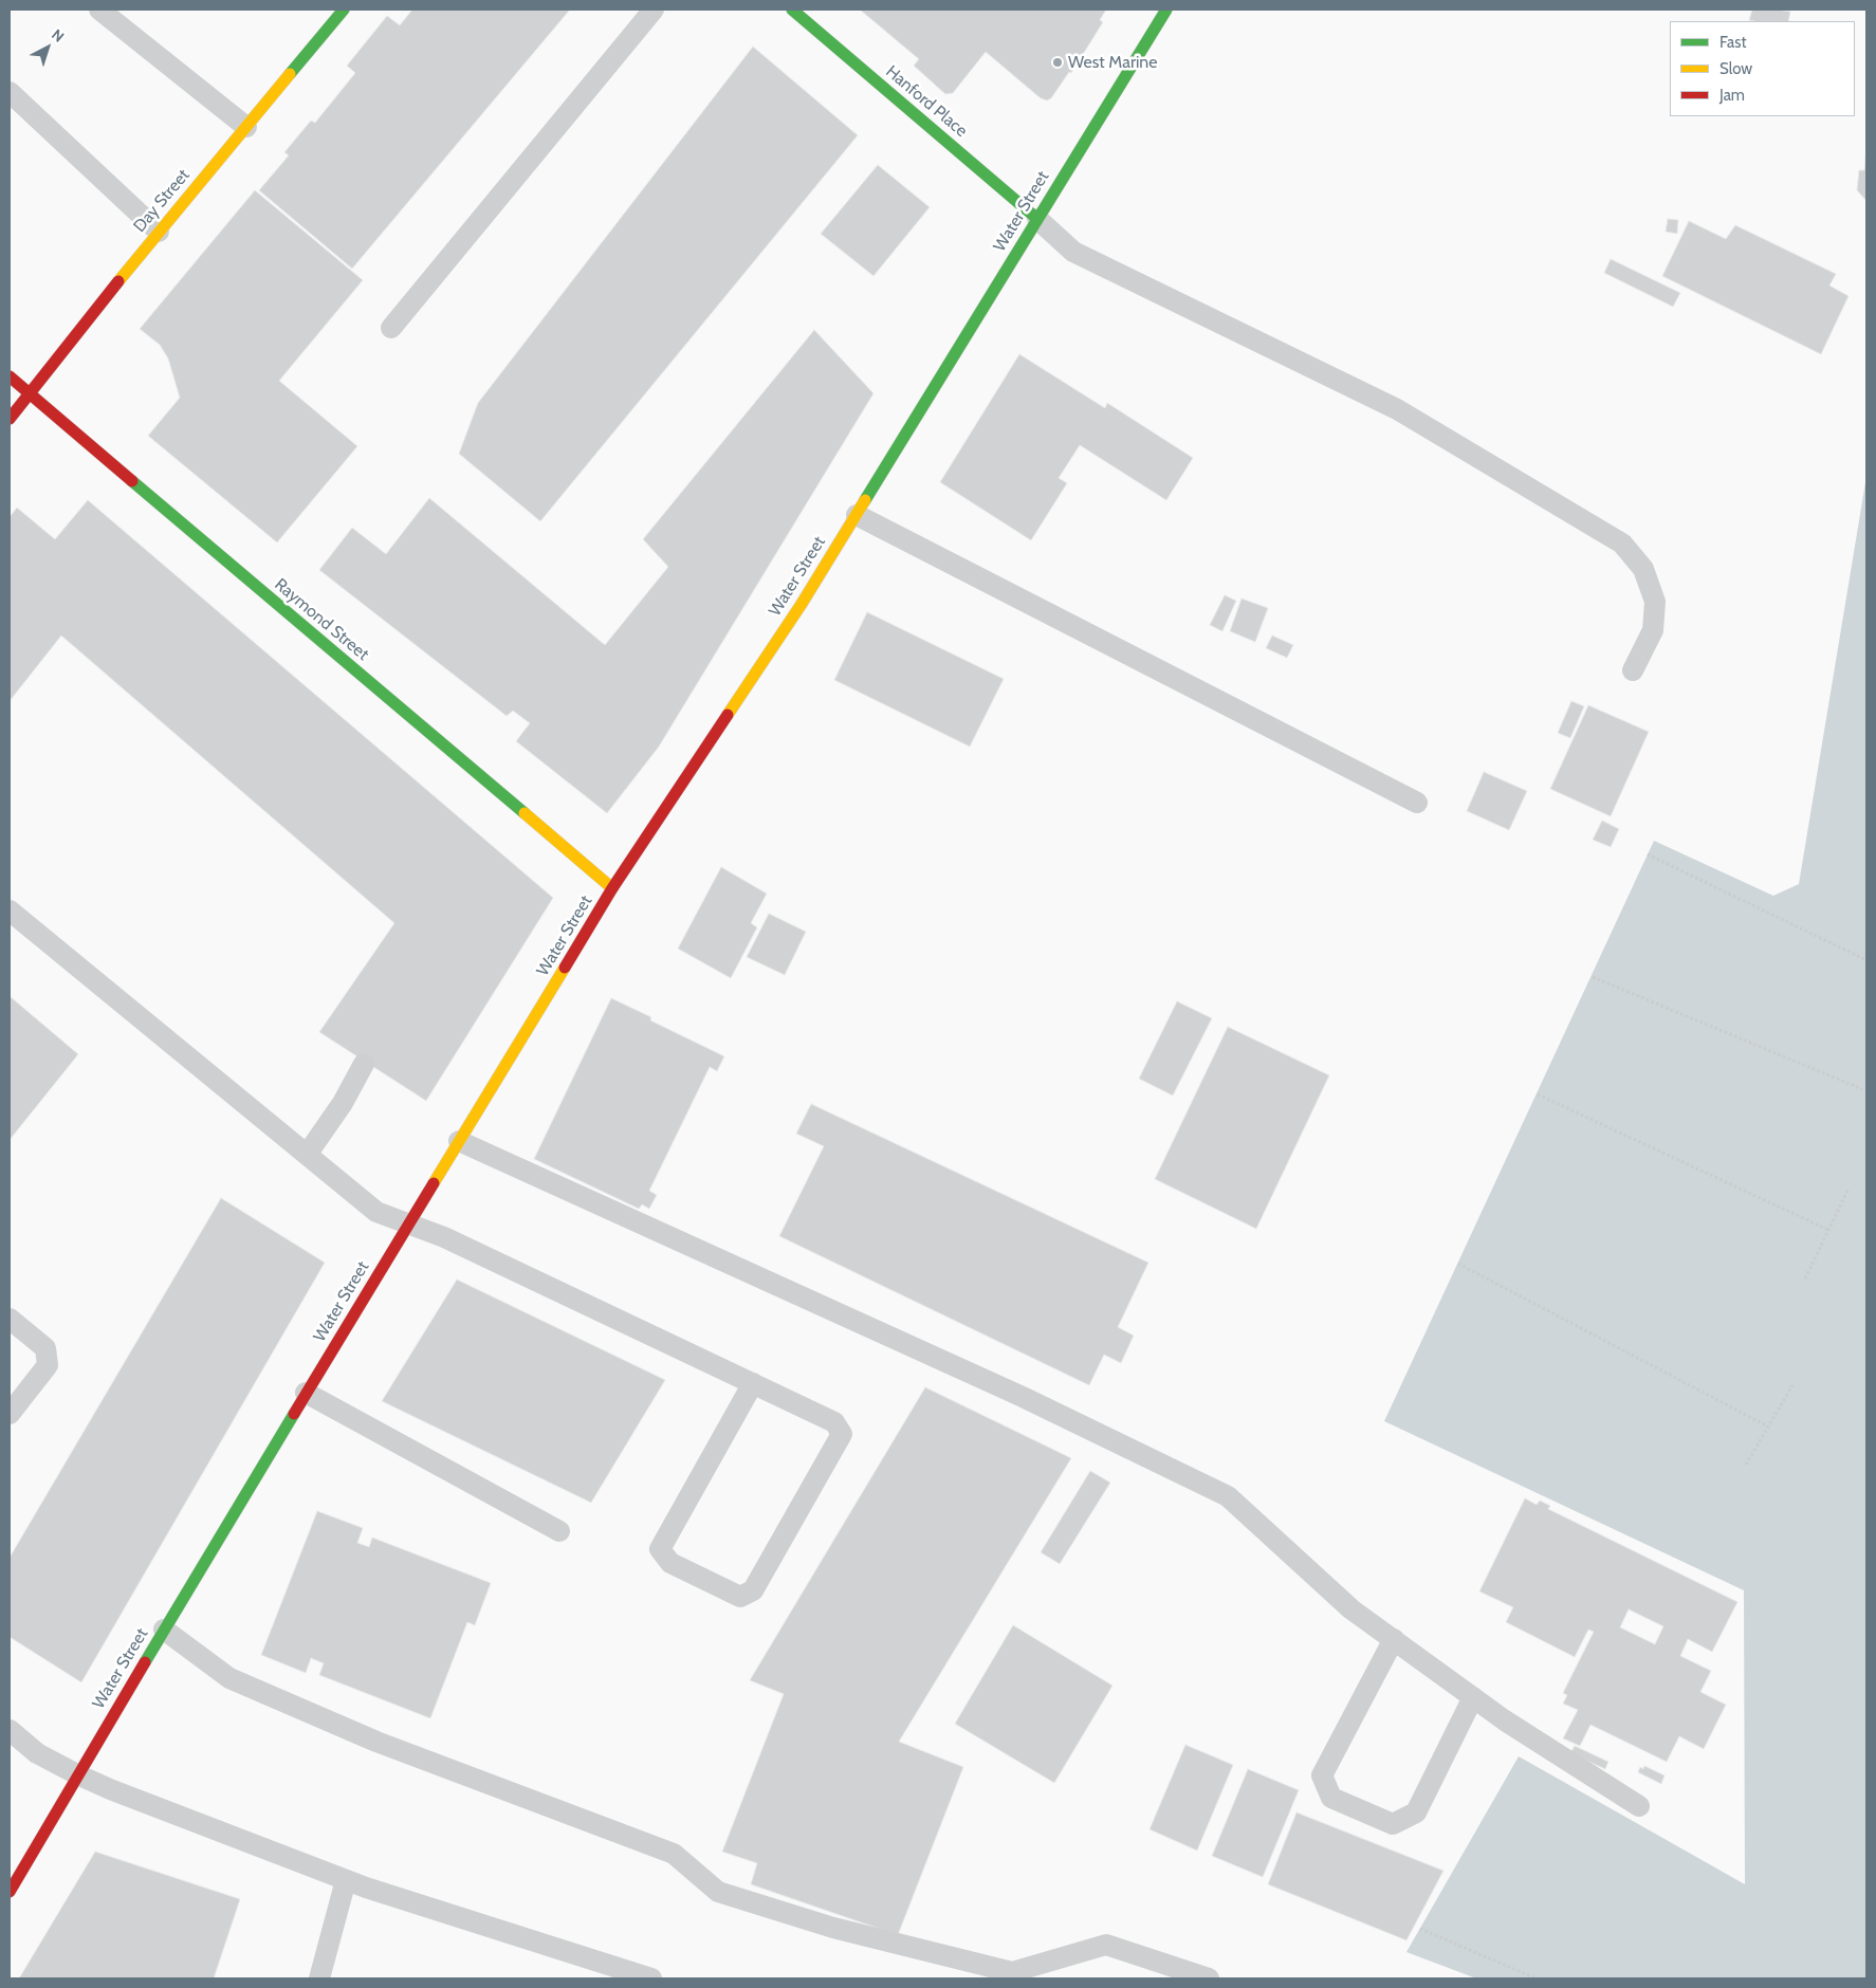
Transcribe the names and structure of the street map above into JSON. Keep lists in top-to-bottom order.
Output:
{
  "streets": {
    "main road": [
      "Hanford Place",
      "Day Street",
      "Water Street",
      "Raymond Street"
    ]
  },
  "crossings": [
    ["Hanford Place", "Water Street"],
    ["Day Street", "Raymond Street"],
    ["Water Street", "Raymond Street"]
  ],
  "places": ["West Marine"],
  "legend": ["Fast", "Slow", "Jam"],
  "north": "top right"
}
